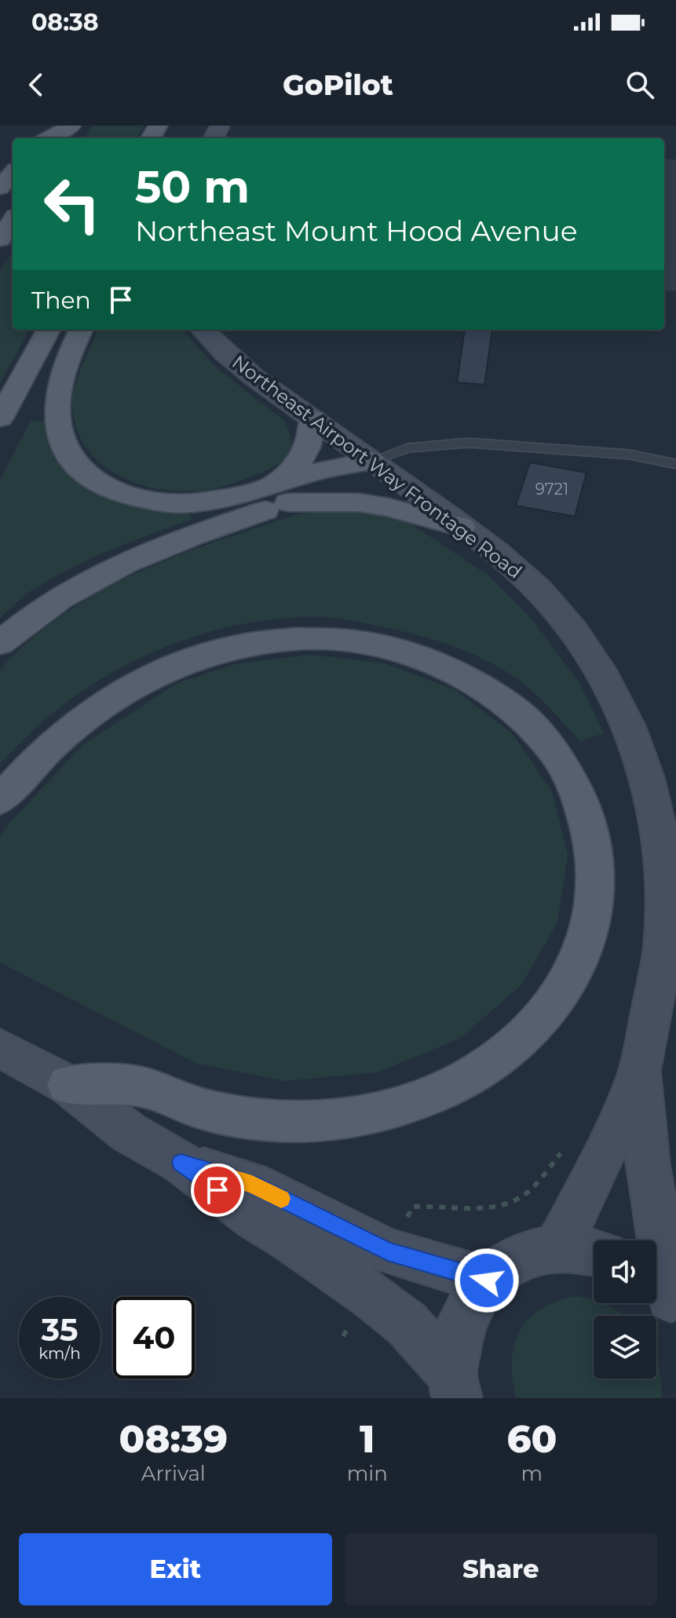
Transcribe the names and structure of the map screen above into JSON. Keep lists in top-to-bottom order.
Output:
{
  "streets": {
    "street": ["Northeast Airport Way Frontage Road"]
  },
  "house_numbers": ["9721"],
  "page": {
    "status": "08:38",
    "header": "GoPilot",
    "turn": ["50 m", "Northeast Mount Hood Avenue"],
    "then": "Then",
    "speed": "35 km/h",
    "limit": "40",
    "eta": [
      "08:39",
      "Arrival",
      "1",
      "min",
      "60",
      "m"
    ],
    "buttons": ["Exit", "Share"]
  }
}
